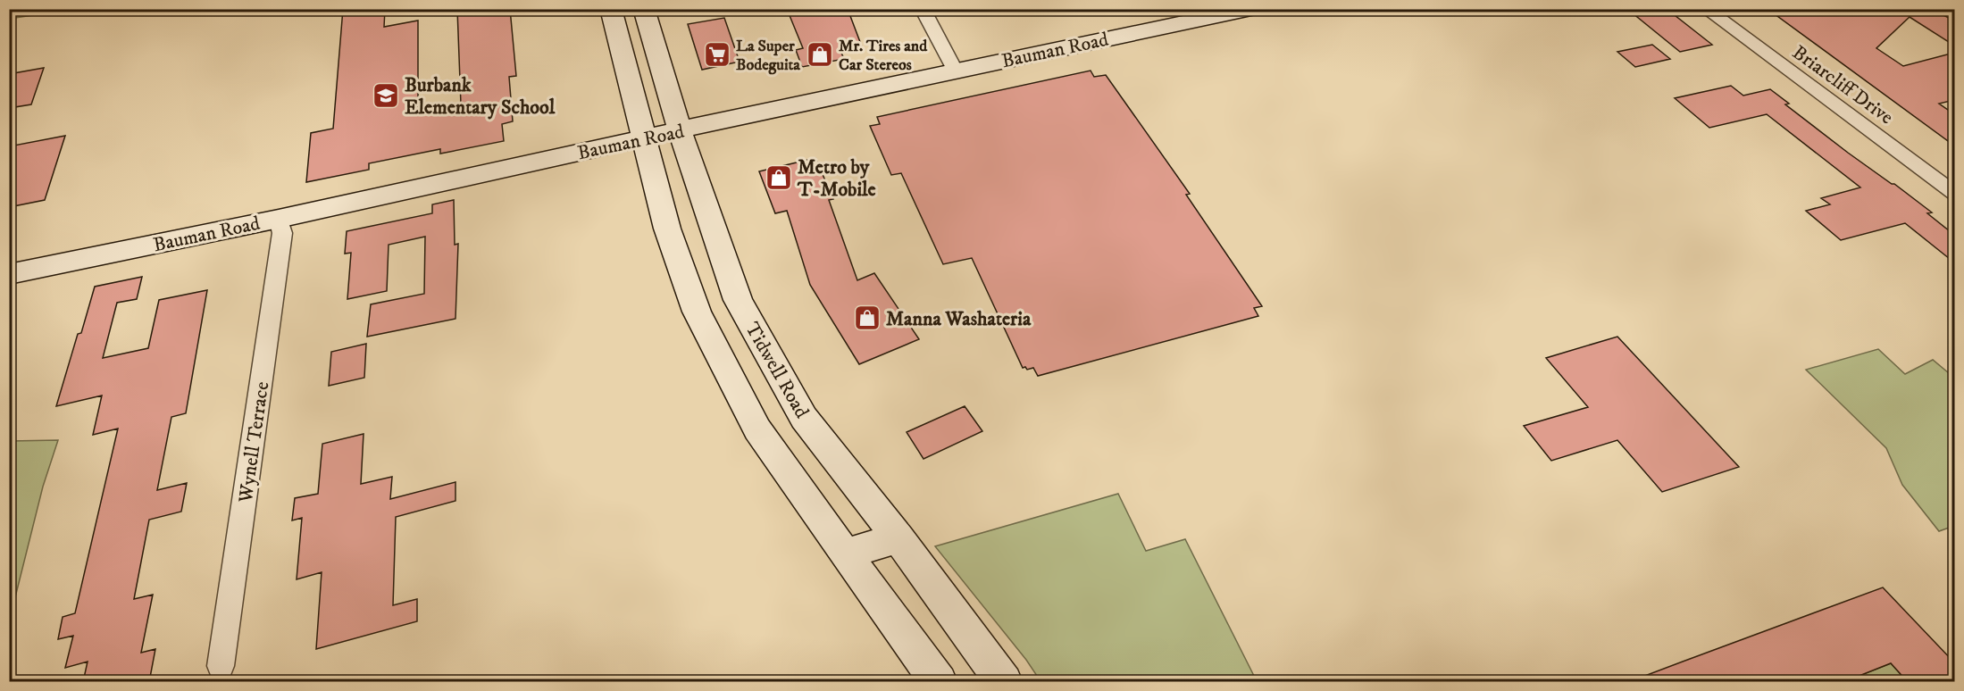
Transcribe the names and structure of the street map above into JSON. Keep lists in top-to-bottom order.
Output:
{
  "streets": {
    "main road": ["Bauman Road", "Tidwell Road"],
    "street": ["Briarcliff Drive", "Wynell Terrace"]
  },
  "crossings": [
    ["Bauman Road", "Tidwell Road"],
    ["Bauman Road", "Wynell Terrace"]
  ],
  "places": {
    "supermarket": ["La Super Bodeguita"],
    "shop": ["Mr. Tires and Car Stereos", "Metro by T-Mobile", "Manna Washateria"],
    "school or university": ["Burbank Elementary School"]
  }
}
